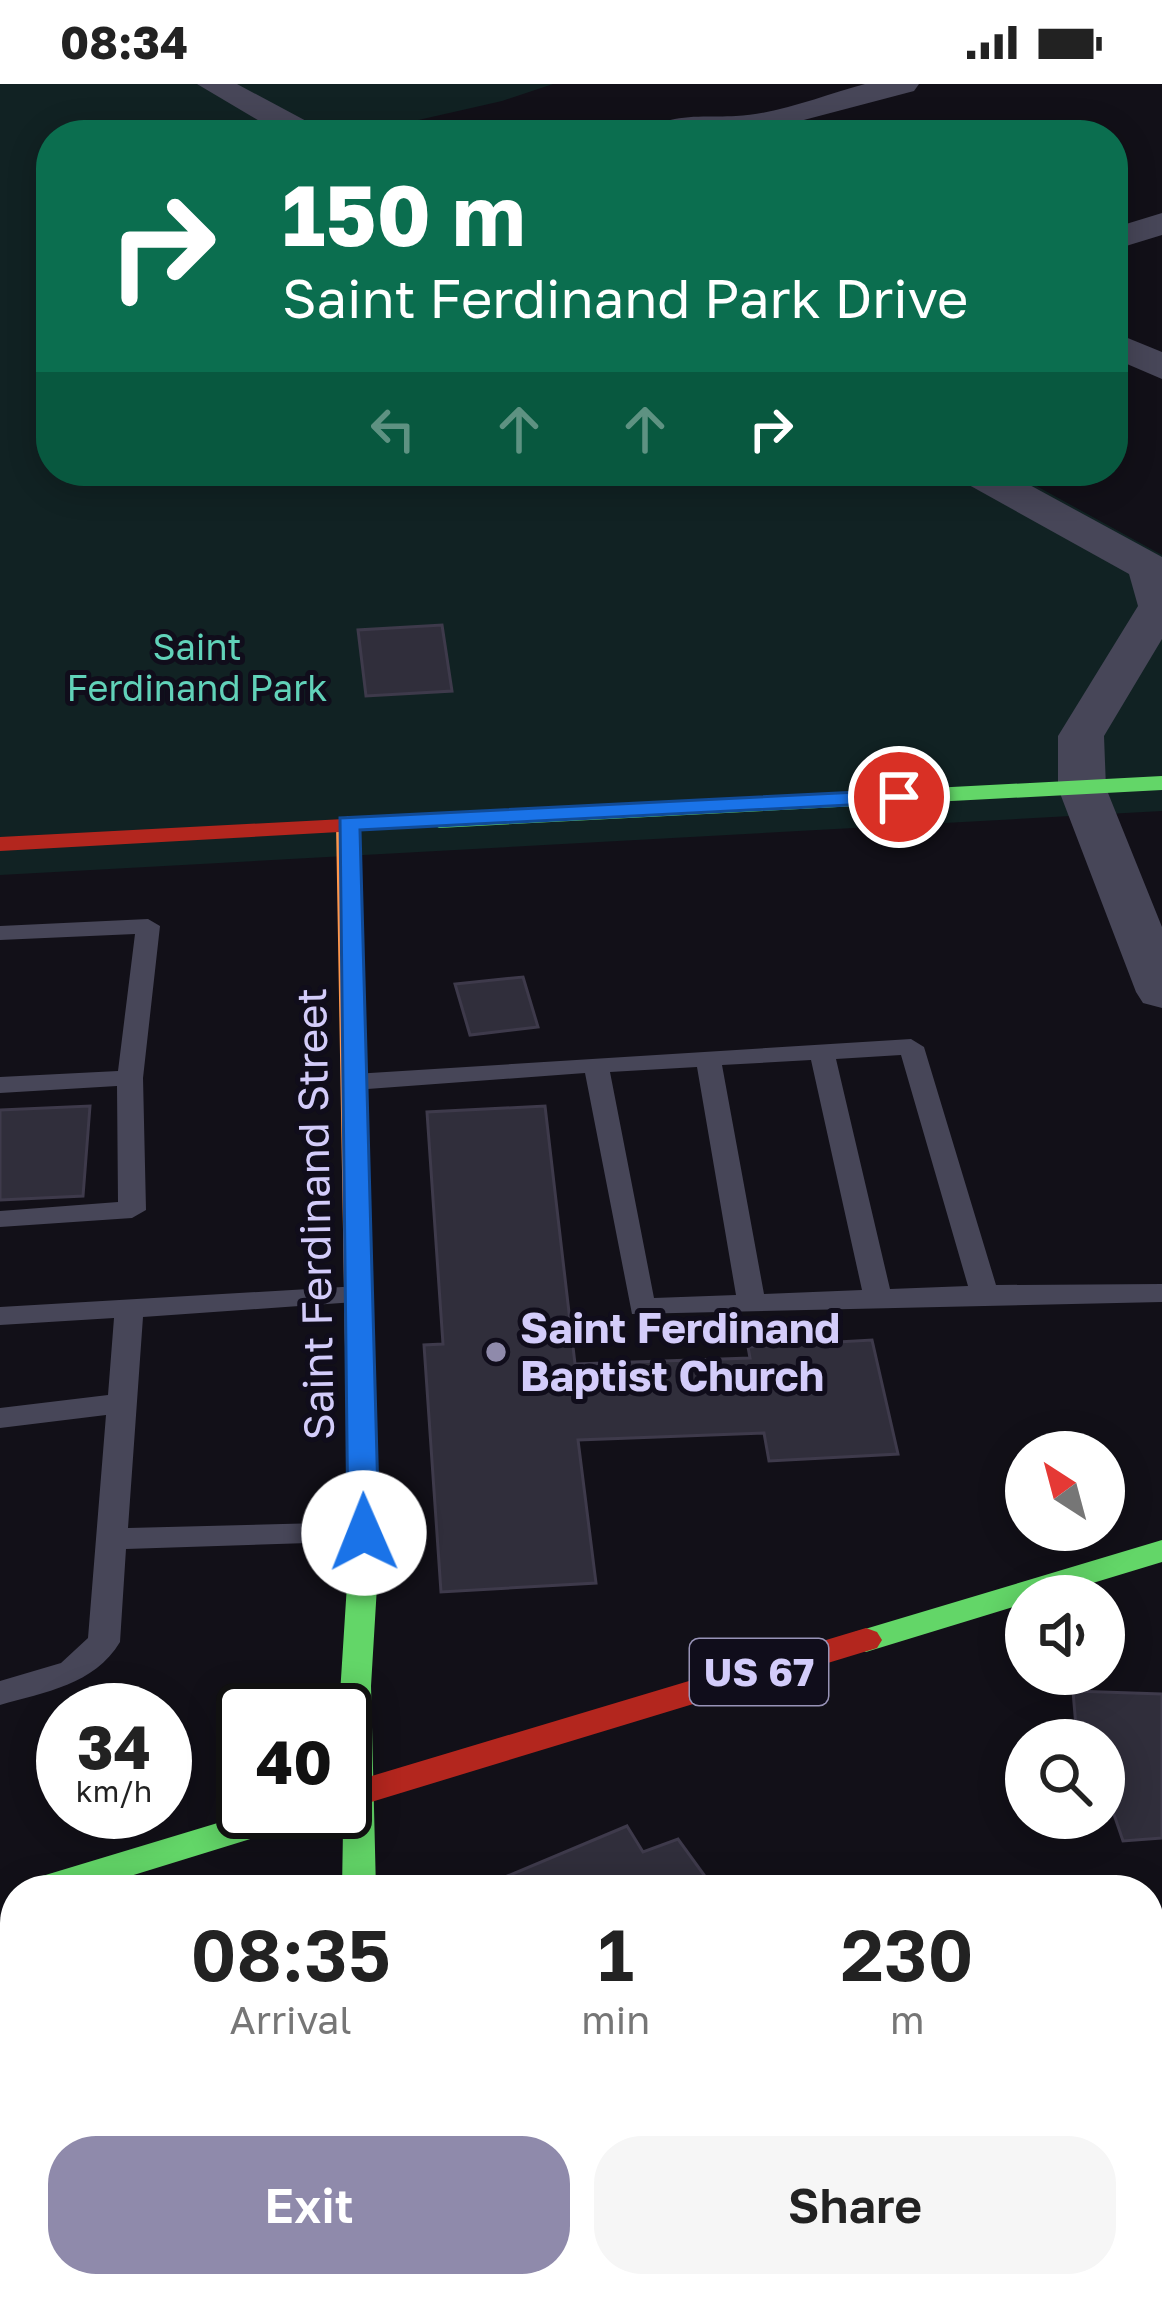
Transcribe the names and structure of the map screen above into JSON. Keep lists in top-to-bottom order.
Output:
{
  "streets": {
    "street": ["Saint Ferdinand Street", "US 67"]
  },
  "parks": ["Saint Ferdinand Park"],
  "places": ["Saint Ferdinand Baptist Church"],
  "north": "top left",
  "page": {
    "status": "08:34",
    "turn": ["150 m", "Saint Ferdinand Park Drive"],
    "speed": "34 km/h",
    "limit": "40",
    "eta": [
      "08:35",
      "Arrival",
      "1",
      "min",
      "230",
      "m"
    ],
    "buttons": ["Exit", "Share"]
  }
}
